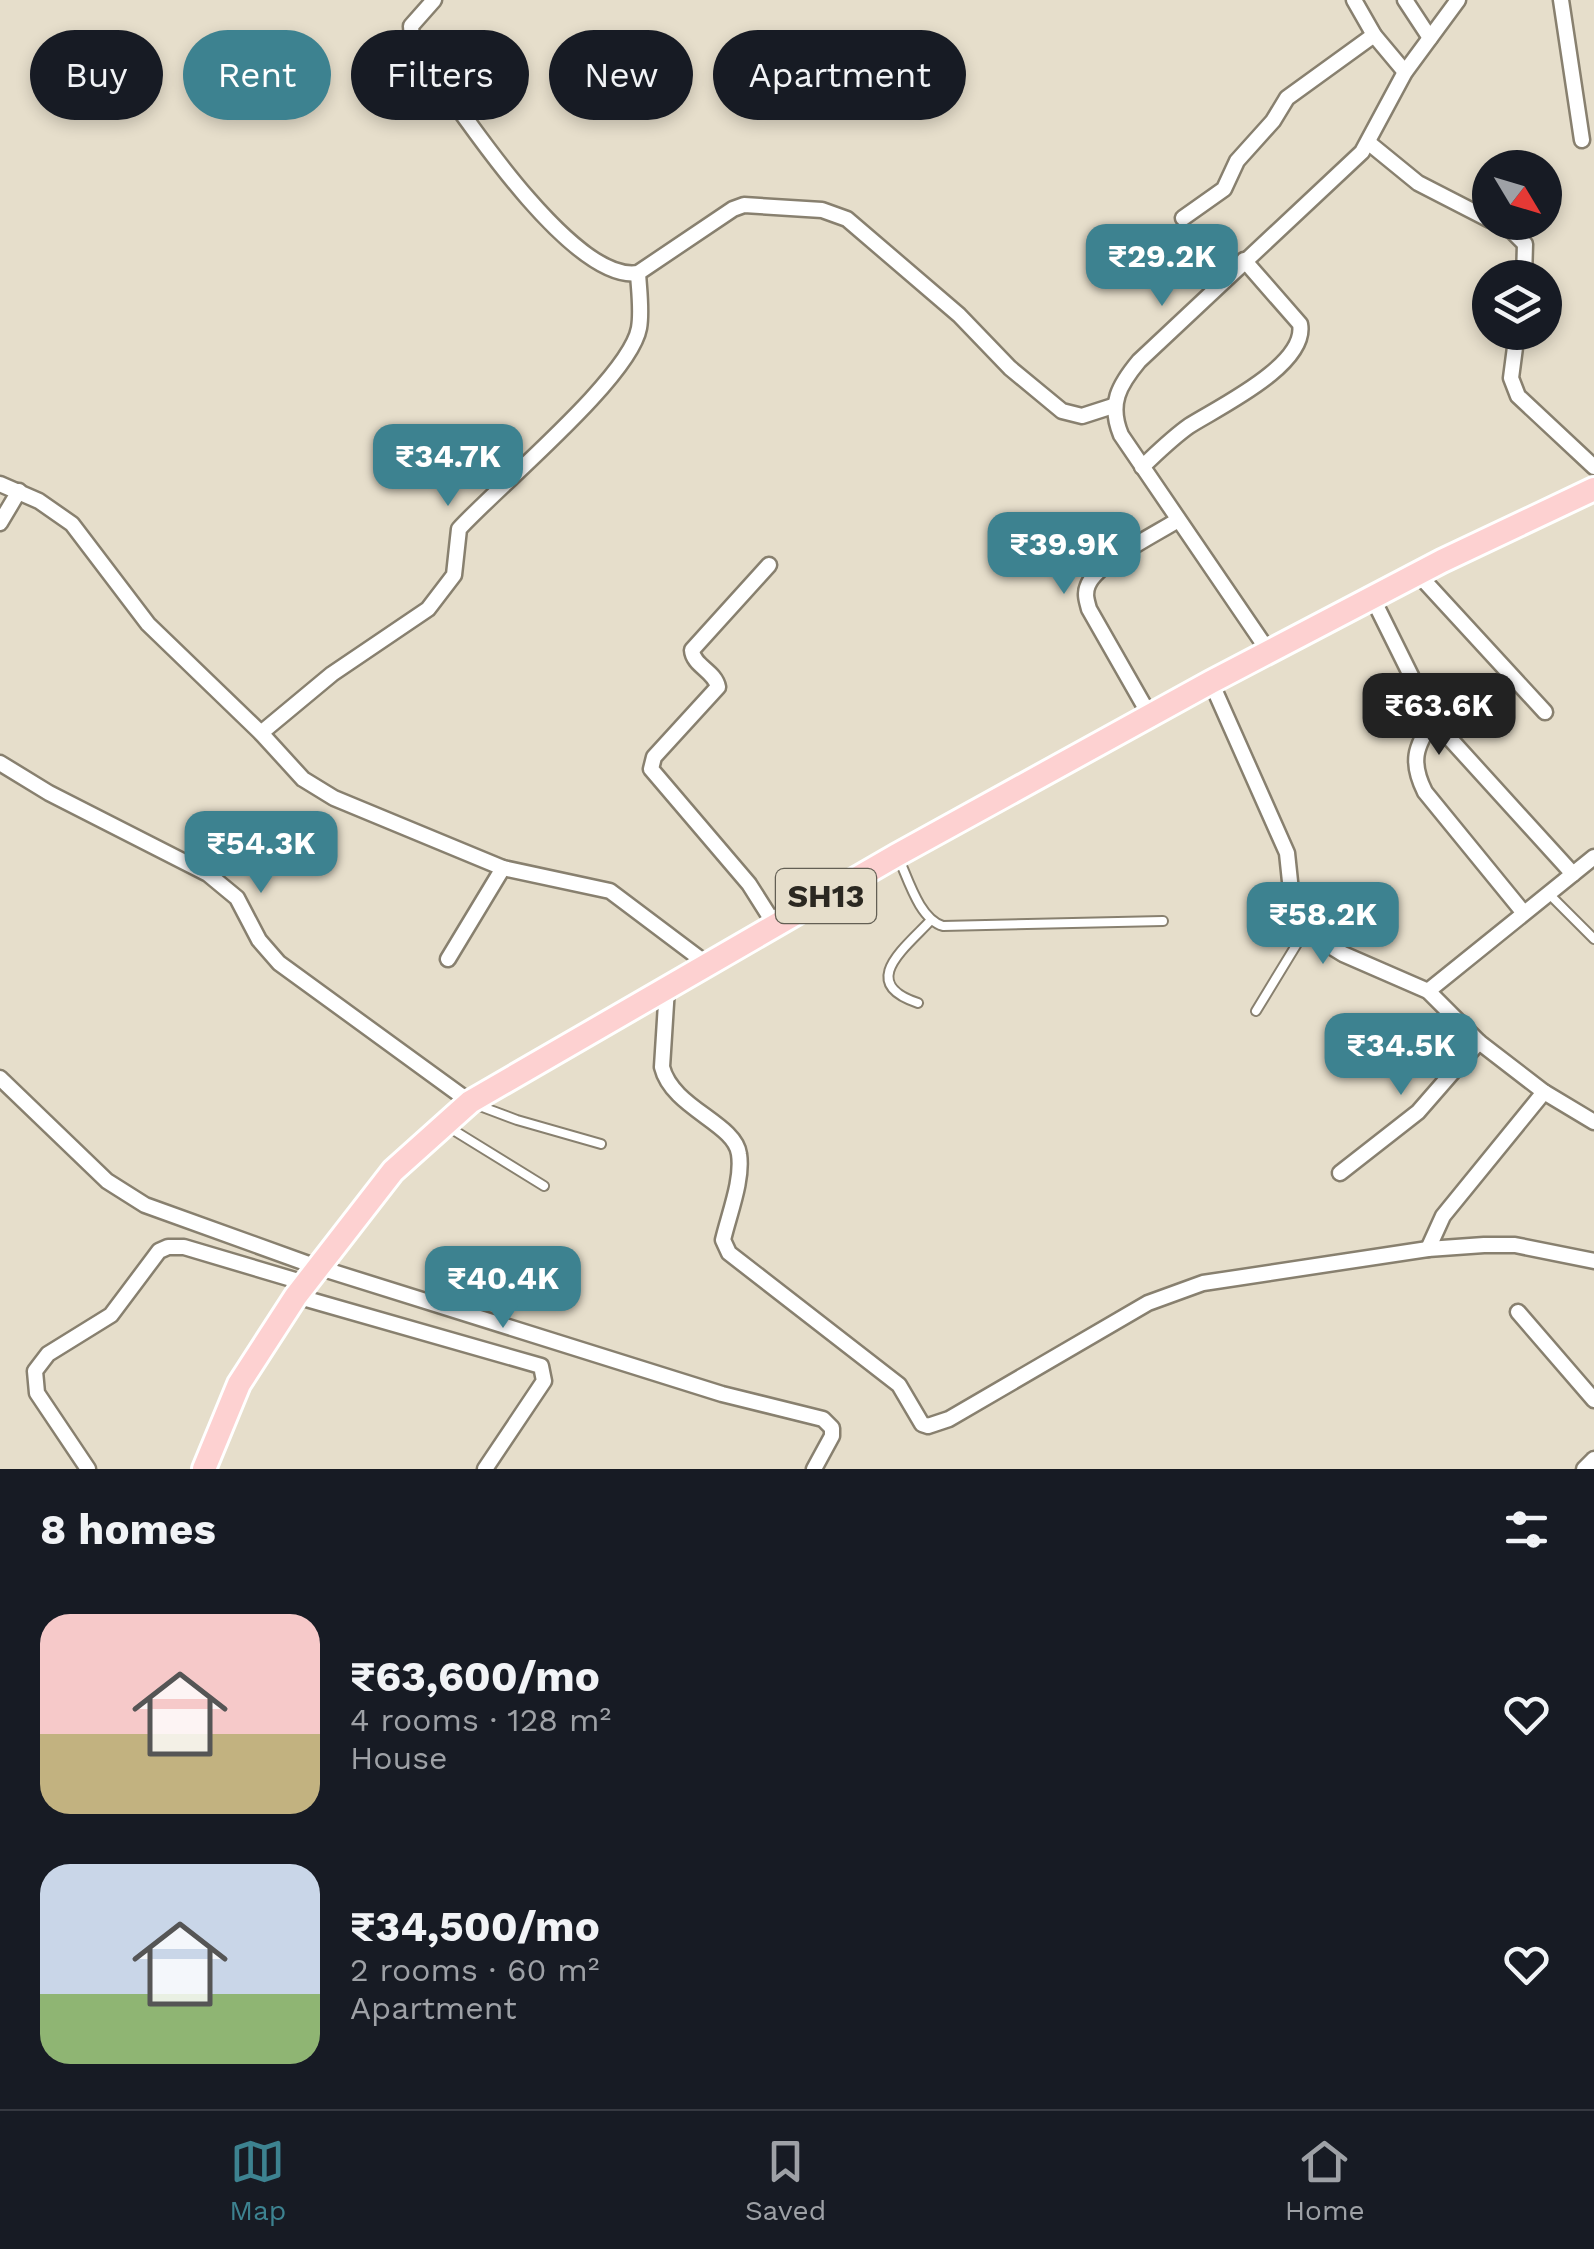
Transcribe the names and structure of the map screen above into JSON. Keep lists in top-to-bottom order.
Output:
{
  "streets": {
    "main road": ["SH13"]
  },
  "north": "bottom right",
  "page": {
    "chip": [
      "Buy",
      "Rent",
      "Filters",
      "New",
      "Apartment"
    ],
    "price": [
      "₹29.2K",
      "₹34.7K",
      "₹39.9K",
      "₹63.6K",
      "₹54.3K",
      "₹58.2K",
      "₹34.5K",
      "₹40.4K"
    ],
    "heading": "8 homes",
    "list": [
      {
        "name": "₹63,600/mo",
        "note": "4 rooms · 128 m² · House"
      },
      {
        "name": "₹34,500/mo",
        "note": "2 rooms · 60 m² · Apartment"
      }
    ],
    "tabs": ["Map", "Saved", "Home"]
  }
}
